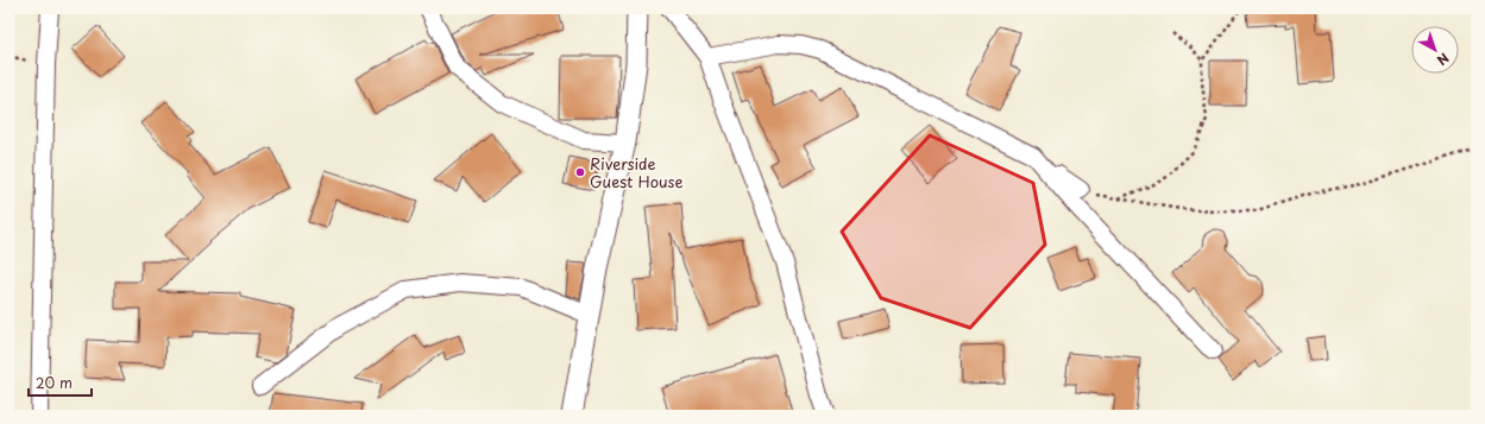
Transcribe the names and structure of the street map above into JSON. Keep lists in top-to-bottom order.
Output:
{
  "places": ["Riverside Guest House"],
  "scale_bar": "20 m",
  "north": "bottom right"
}
